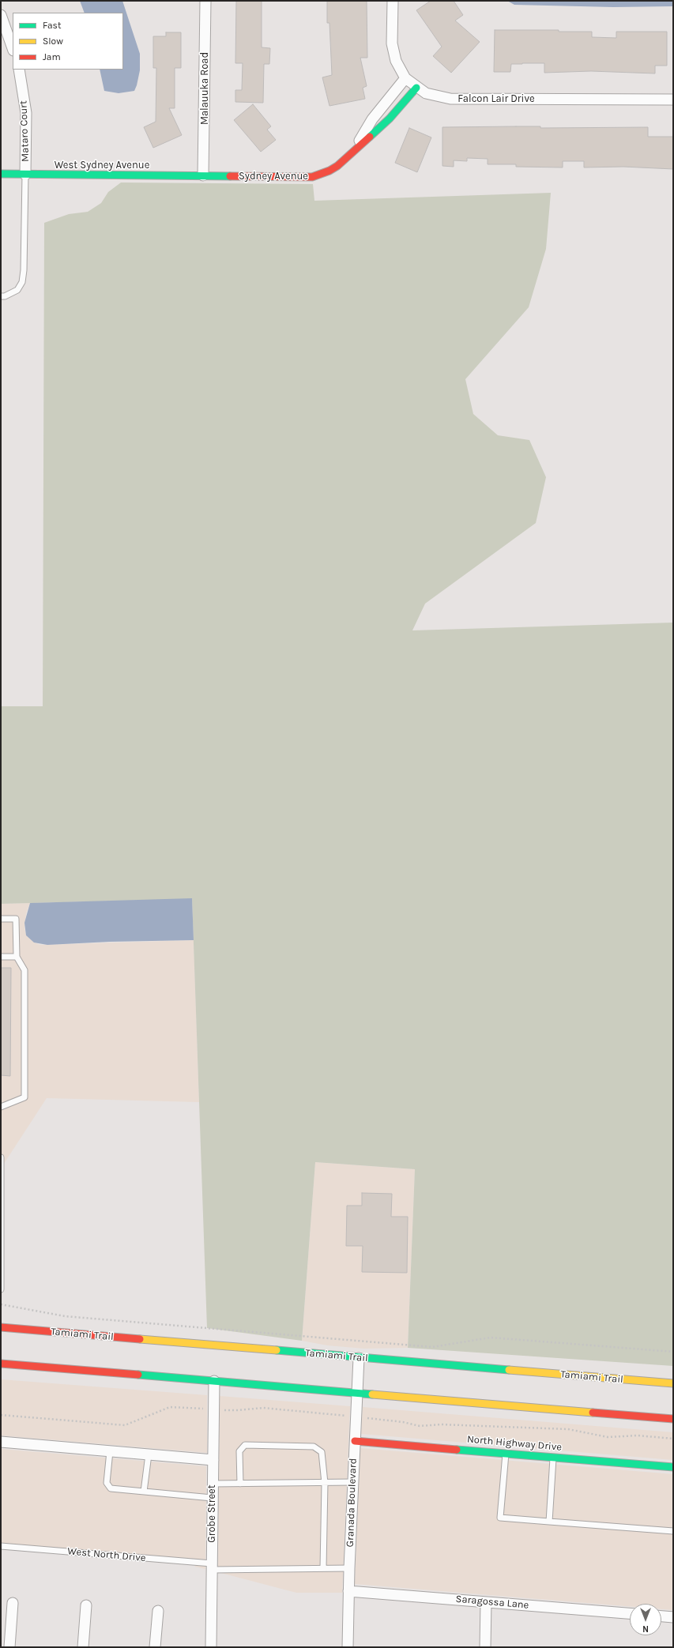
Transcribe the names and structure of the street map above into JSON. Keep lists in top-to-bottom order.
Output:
{
  "streets": {
    "main road": [
      "West Sydney Avenue",
      "Sydney Avenue",
      "Tamiami Trail",
      "North Highway Drive"
    ],
    "street": [
      "Malauuka Road",
      "Falcon Lair Drive",
      "Mataro Court",
      "Granada Boulevard",
      "Grobe Street",
      "Saragossa Lane"
    ],
    "lane": ["West North Drive"]
  },
  "crossings": [
    ["Malauuka Road", "West Sydney Avenue"],
    ["Malauuka Road", "Sydney Avenue"],
    ["Falcon Lair Drive", "Sydney Avenue"],
    ["Mataro Court", "West Sydney Avenue"],
    ["West Sydney Avenue", "Sydney Avenue"],
    ["Tamiami Trail", "Granada Boulevard"],
    ["North Highway Drive", "Granada Boulevard"],
    ["Granada Boulevard", "West North Drive"],
    ["Granada Boulevard", "Saragossa Lane"],
    ["Grobe Street", "West North Drive"]
  ],
  "legend": ["Fast", "Slow", "Jam"],
  "north": "bottom"
}
